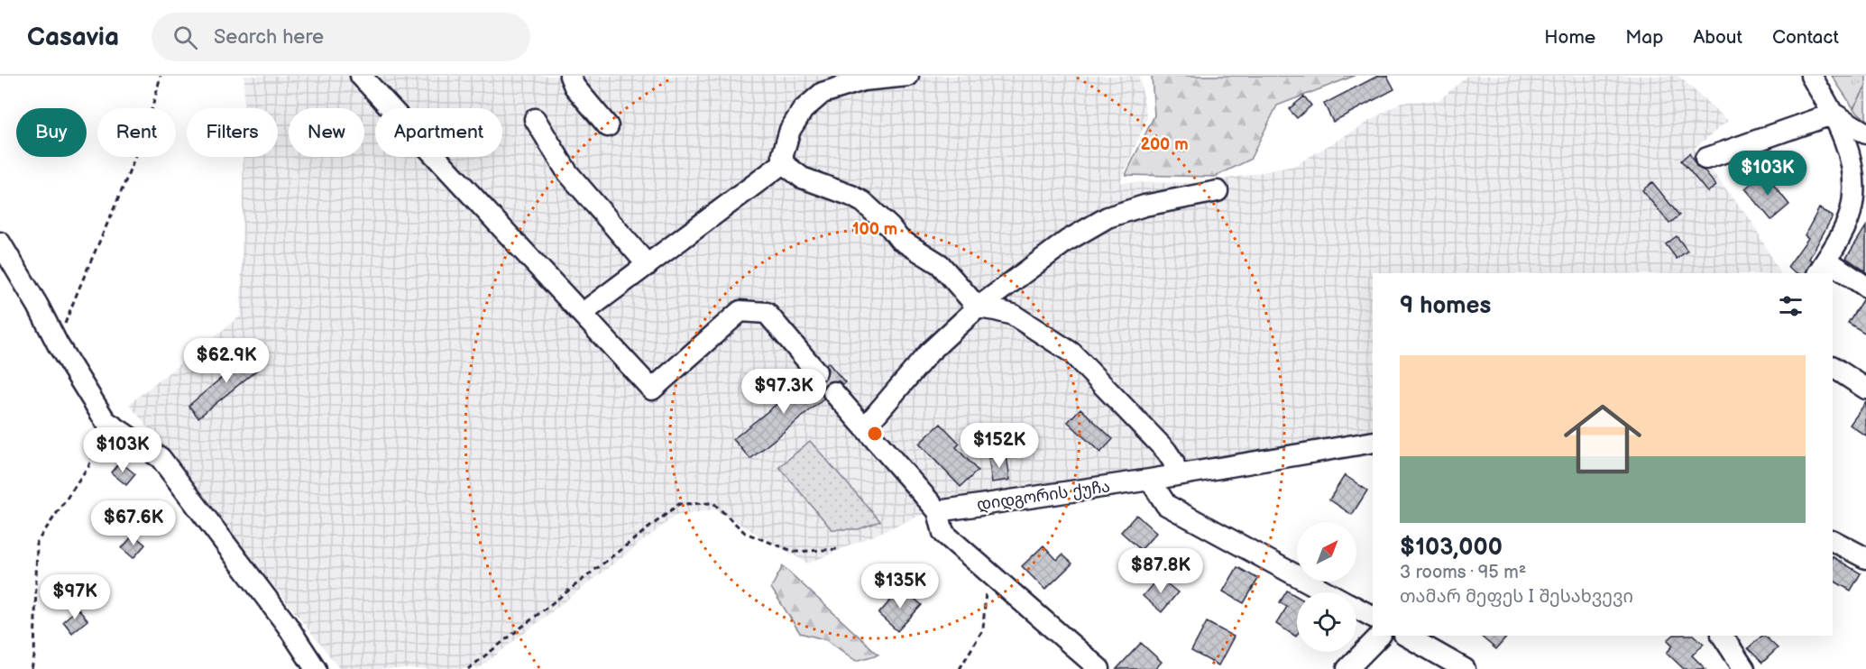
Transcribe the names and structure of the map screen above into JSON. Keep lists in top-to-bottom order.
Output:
{
  "streets": {
    "street": ["დიდგორის ქუჩა"]
  },
  "north": "top right",
  "page": {
    "header": "Casavia",
    "search": "Search here",
    "nav": [
      "Home",
      "Map",
      "About",
      "Contact"
    ],
    "chip": [
      "Buy",
      "Rent",
      "Filters",
      "New",
      "Apartment"
    ],
    "price": [
      "$103K",
      "$62.9K",
      "$97.3K",
      "$152K",
      "$103K",
      "$67.6K",
      "$87.8K",
      "$135K",
      "$97K"
    ],
    "heading": "9 homes",
    "list": [
      {
        "name": "$103,000",
        "note": "3 rooms · 95 m² · თამარ მეფეს I შესახვევი"
      }
    ]
  },
  "rings": ["200 m", "100 m"]
}
